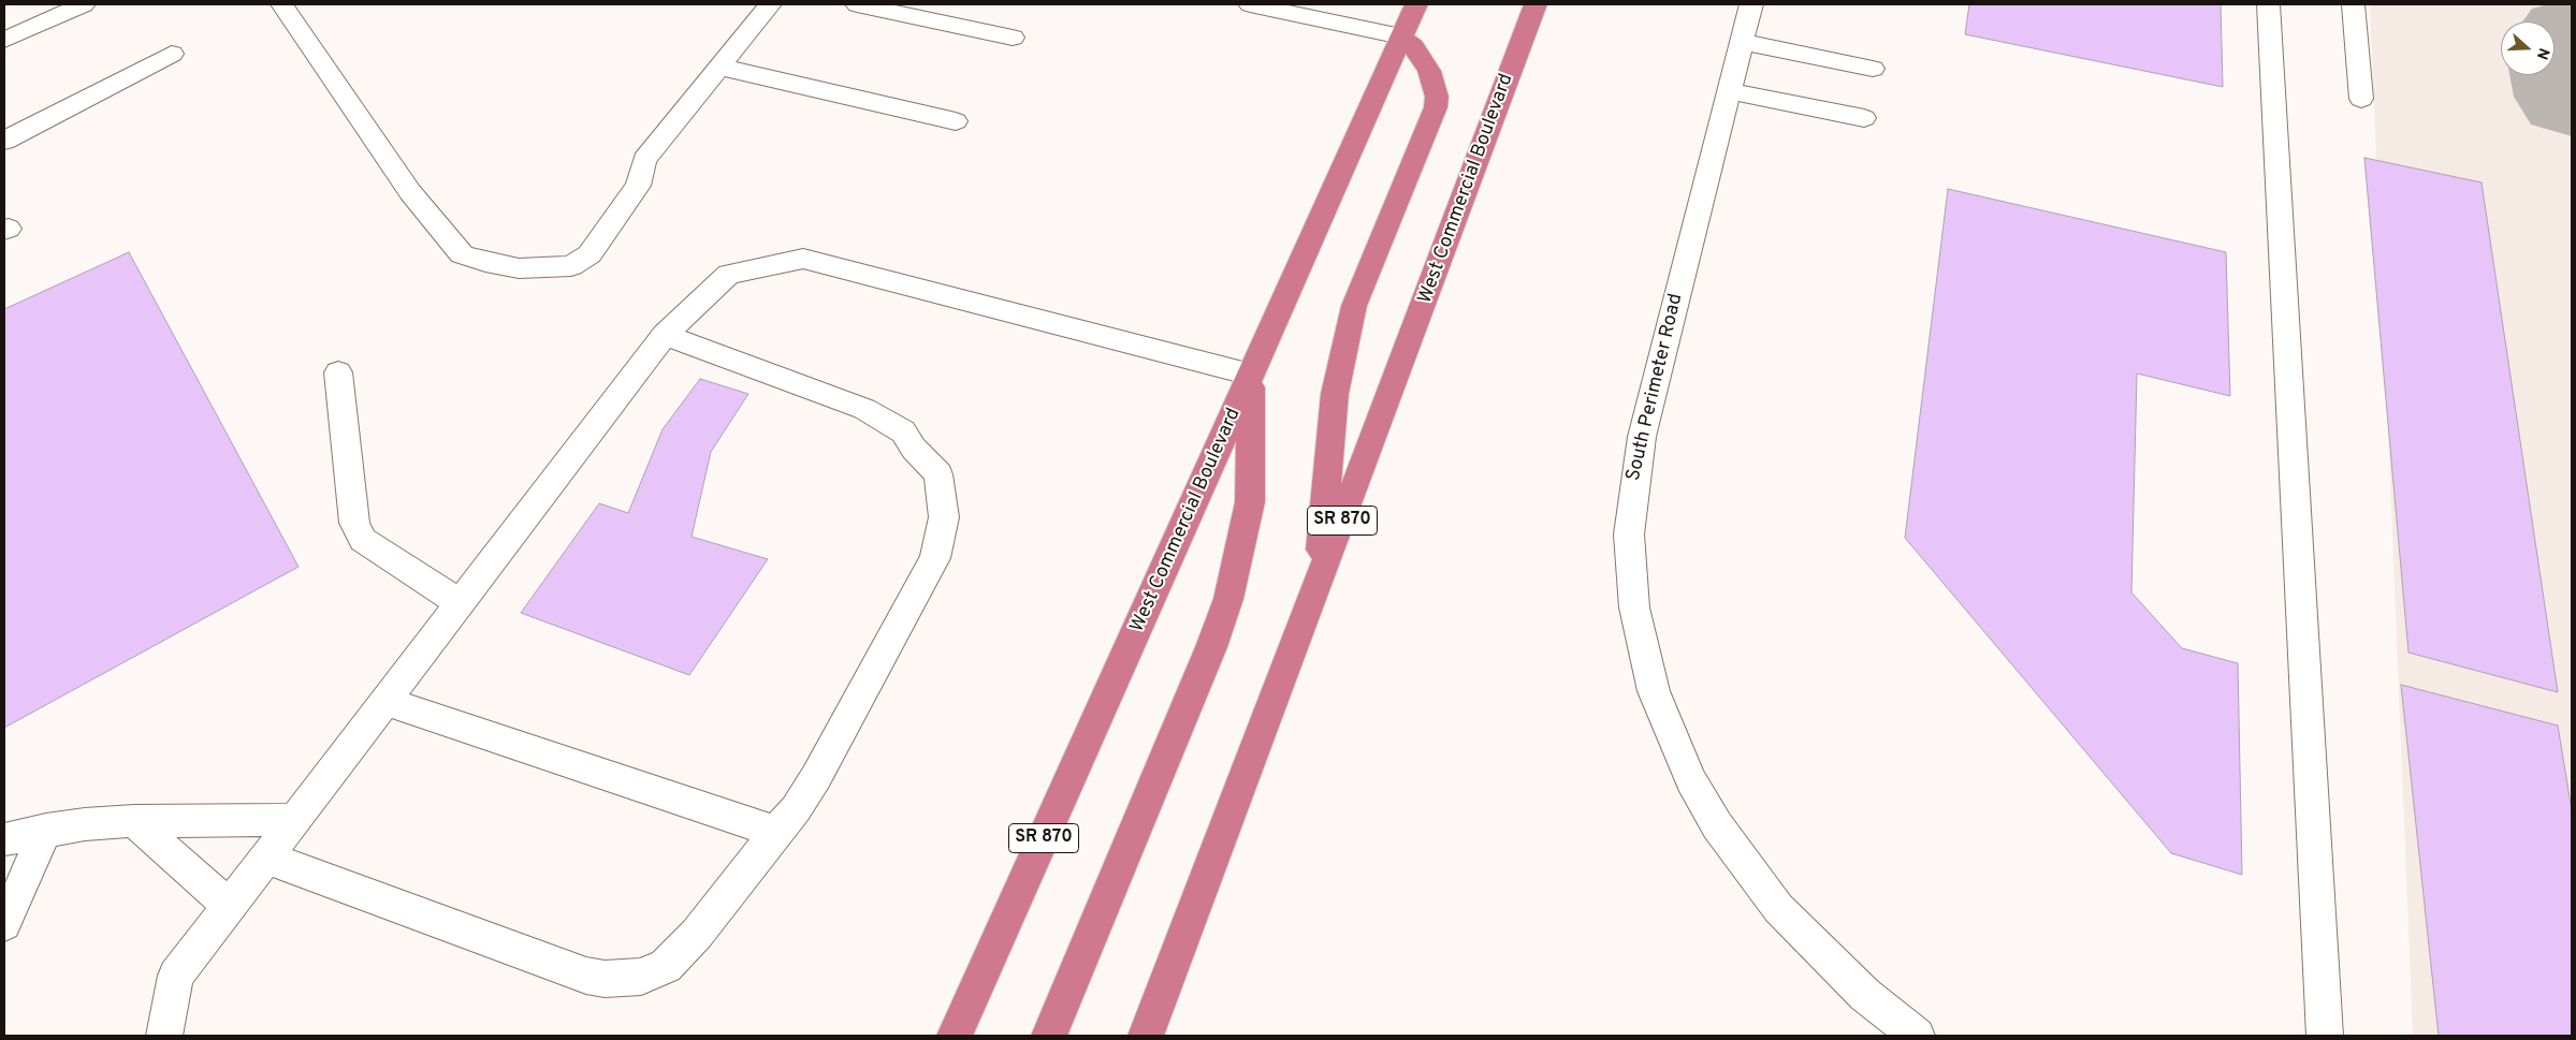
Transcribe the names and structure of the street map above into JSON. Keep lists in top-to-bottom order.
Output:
{
  "streets": {
    "highway": ["West Commercial Boulevard", "SR 870"],
    "street": ["South Perimeter Road"]
  },
  "north": "right"
}
